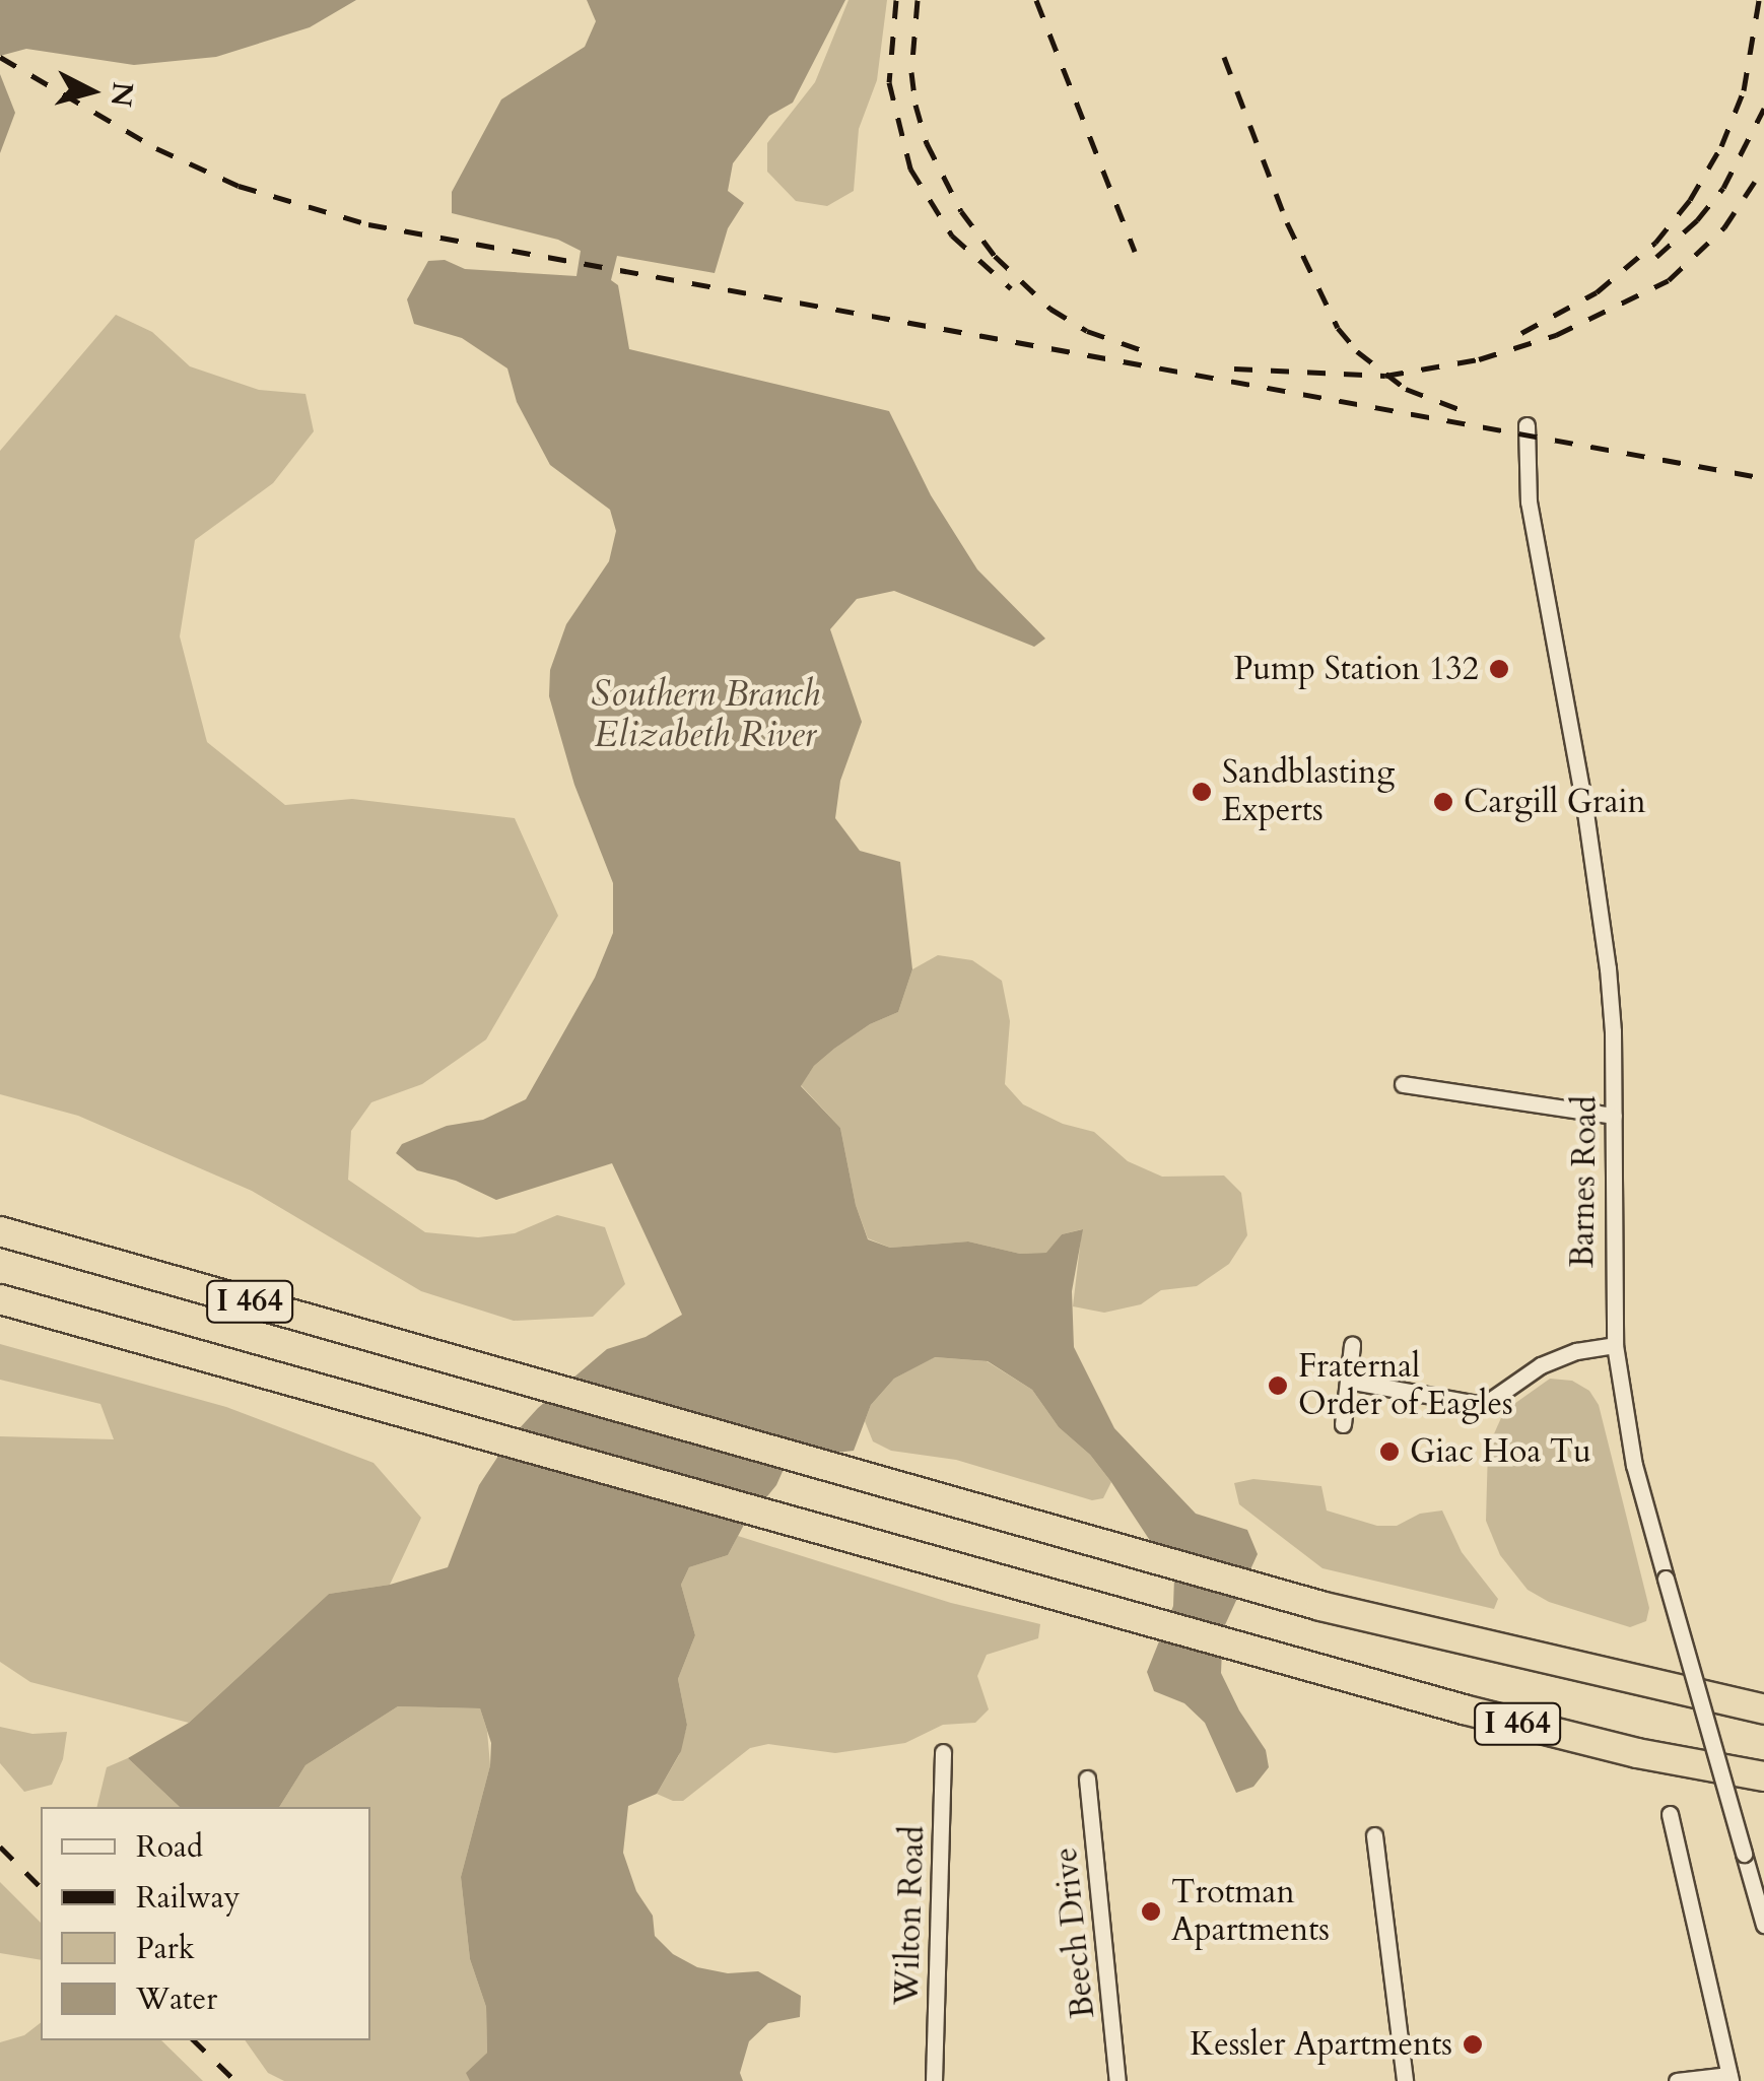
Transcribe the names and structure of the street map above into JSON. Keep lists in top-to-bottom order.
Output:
{
  "streets": {
    "highway": ["I 464"],
    "street": ["Barnes Road", "Wilton Road", "Beech Drive"]
  },
  "water": ["Southern Branch Elizabeth River"],
  "places": [
    "Pump Station 132",
    "Sandblasting Experts",
    "Cargill Grain",
    "Fraternal Order of Eagles",
    "Giac Hoa Tu",
    "Trotman Apartments",
    "Kessler Apartments"
  ],
  "legend": [
    "Road",
    "Railway",
    "Park",
    "Water"
  ],
  "north": "right"
}
